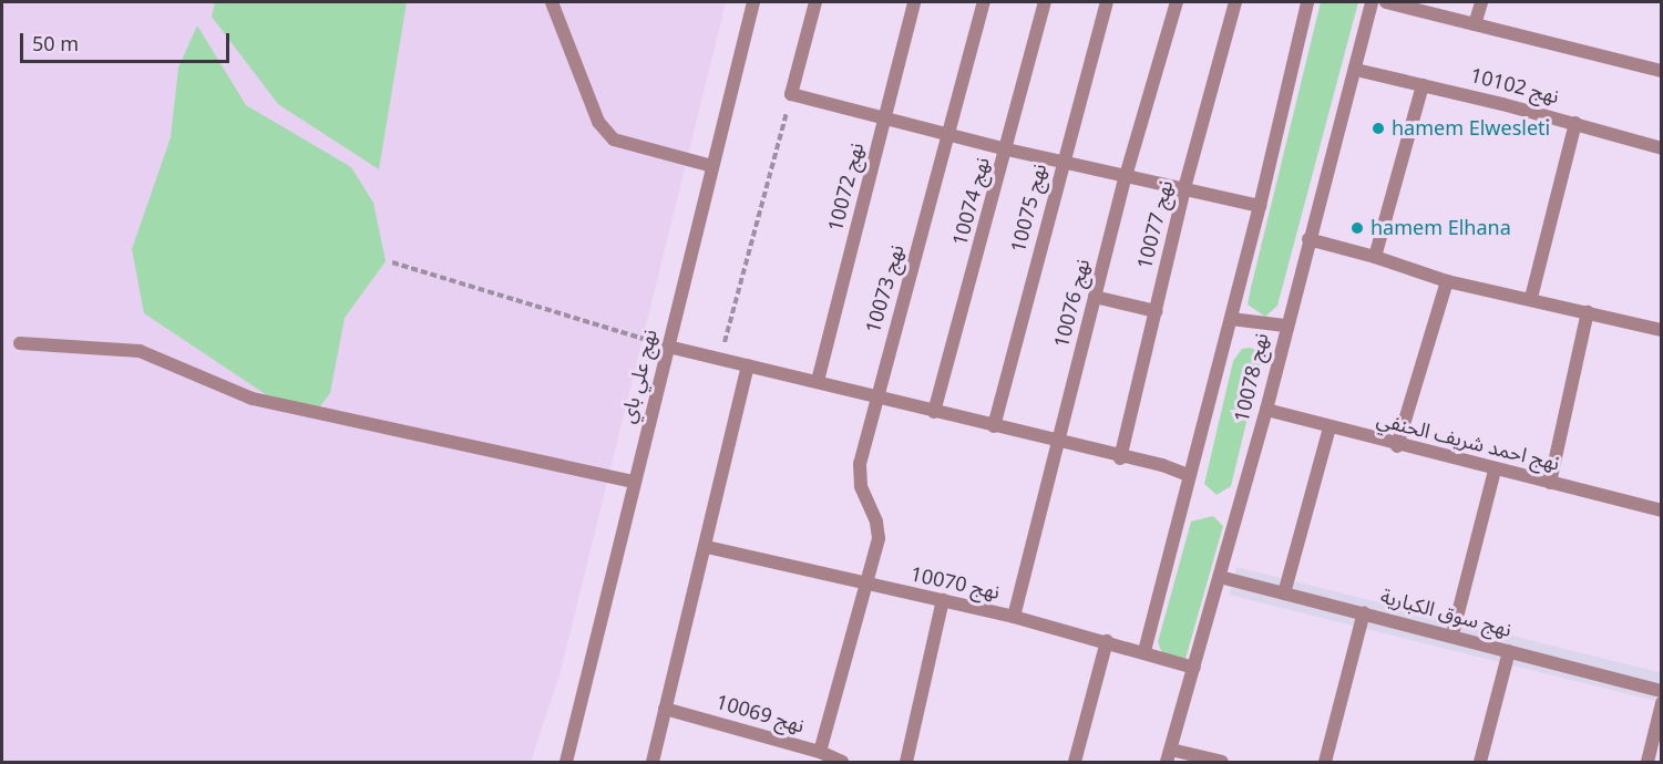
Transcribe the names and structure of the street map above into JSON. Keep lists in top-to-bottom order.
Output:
{
  "streets": {
    "street": [
      "نهج 10102",
      "نهج 10072",
      "نهج 10074",
      "نهج 10075",
      "نهج 10077",
      "نهج 10073",
      "نهج 10076",
      "نهج علي باي",
      "نهج 10078",
      "نهج احمد شريف الحنفي",
      "نهج 10070",
      "نهج سوق الكبارية",
      "نهج 10069"
    ]
  },
  "crossings": [
    ["نهج 10102", "نهج 10078"],
    ["نهج 10073", "نهج 10070"],
    ["نهج 10073", "نهج 10069"],
    ["نهج 10076", "نهج 10070"],
    ["نهج 10078", "نهج احمد شريف الحنفي"],
    ["نهج 10078", "نهج 10070"],
    ["نهج 10078", "نهج سوق الكبارية"]
  ],
  "places": ["hamem Elwesleti", "hamem Elhana"],
  "scale_bar": "50 m"
}
